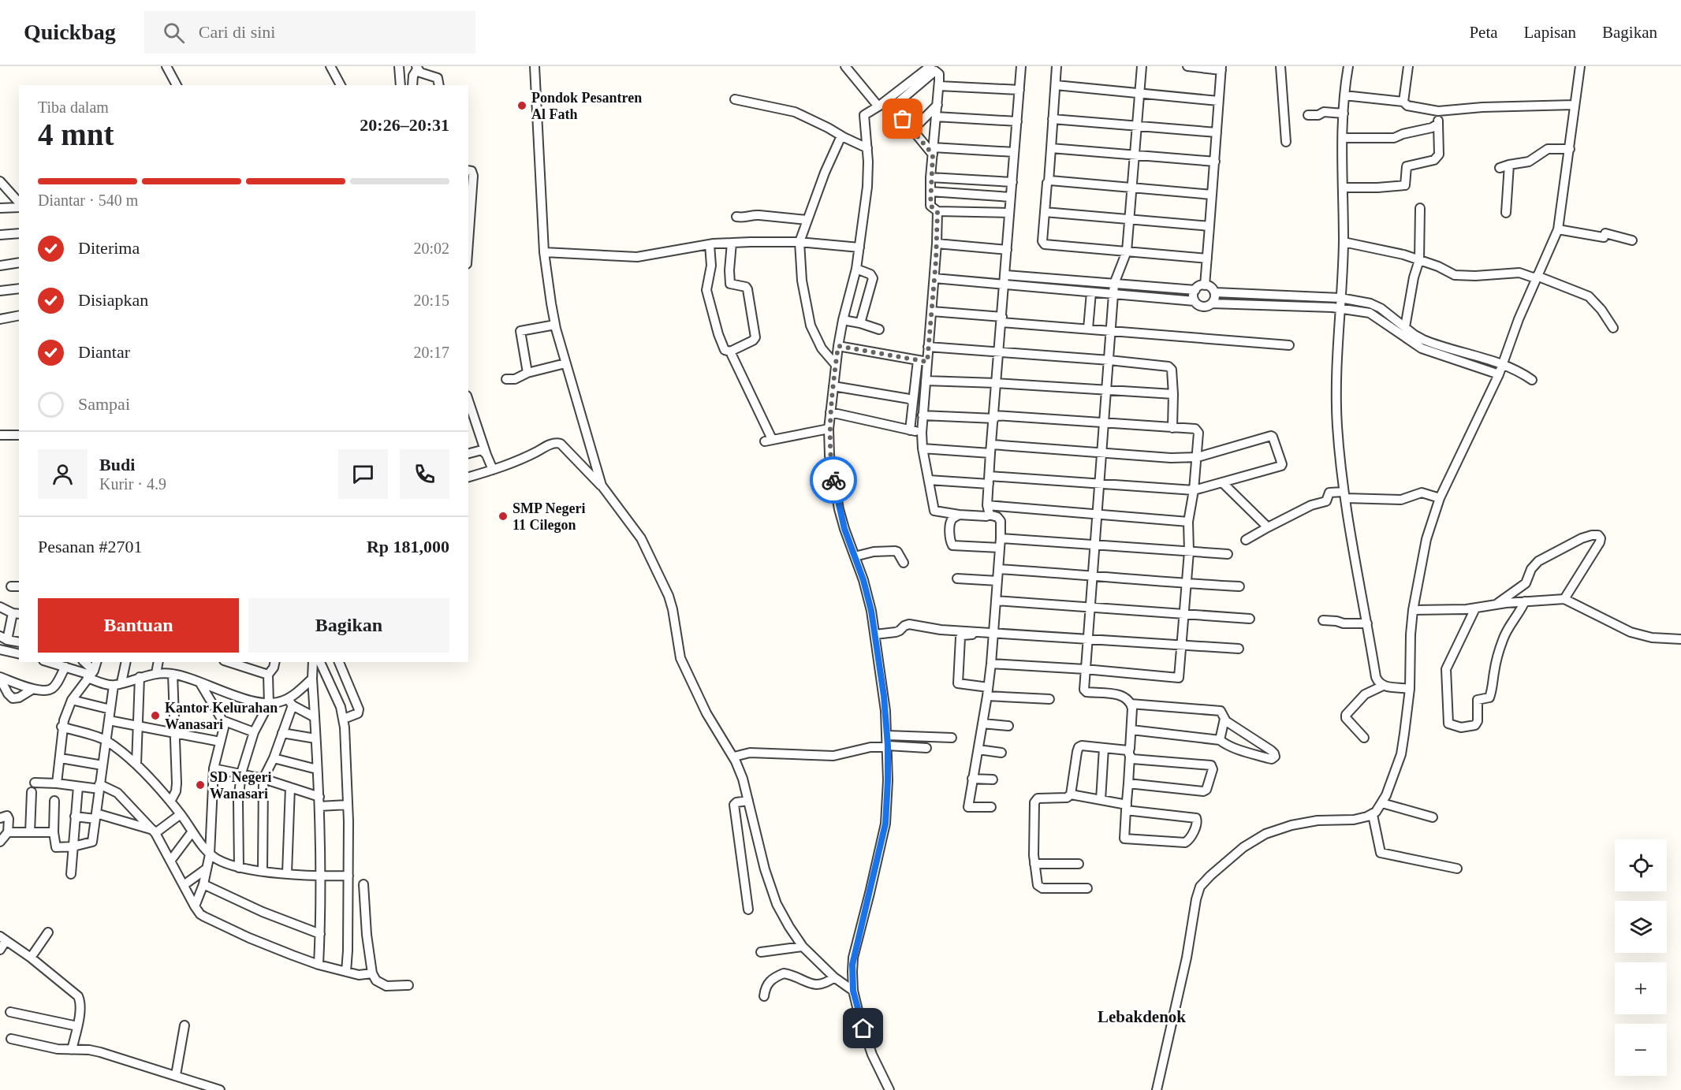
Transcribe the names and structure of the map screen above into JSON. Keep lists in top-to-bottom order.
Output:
{
  "districts": ["Lebakdenok"],
  "places": [
    "Pondok Pesantren Al Fath",
    "SMP Negeri 11 Cilegon",
    "Kantor Kelurahan Wanasari",
    "SD Negeri Wanasari"
  ],
  "page": {
    "header": "Quickbag",
    "search": "Cari di sini",
    "nav": ["Peta", "Lapisan", "Bagikan"],
    "heading": ["4 mnt", "Tiba dalam", "20:26–20:31"],
    "panel": [
      "Budi",
      "Kurir · 4.9",
      "Pesanan #2701",
      "Rp 181,000"
    ],
    "bar": "Diantar · 540 m",
    "list": [
      ["Diterima", "20:02"],
      ["Disiapkan", "20:15"],
      ["Diantar", "20:17"],
      "Sampai"
    ],
    "buttons": ["Bantuan", "Bagikan"],
    "map_buttons": ["+", "−"]
  }
}
